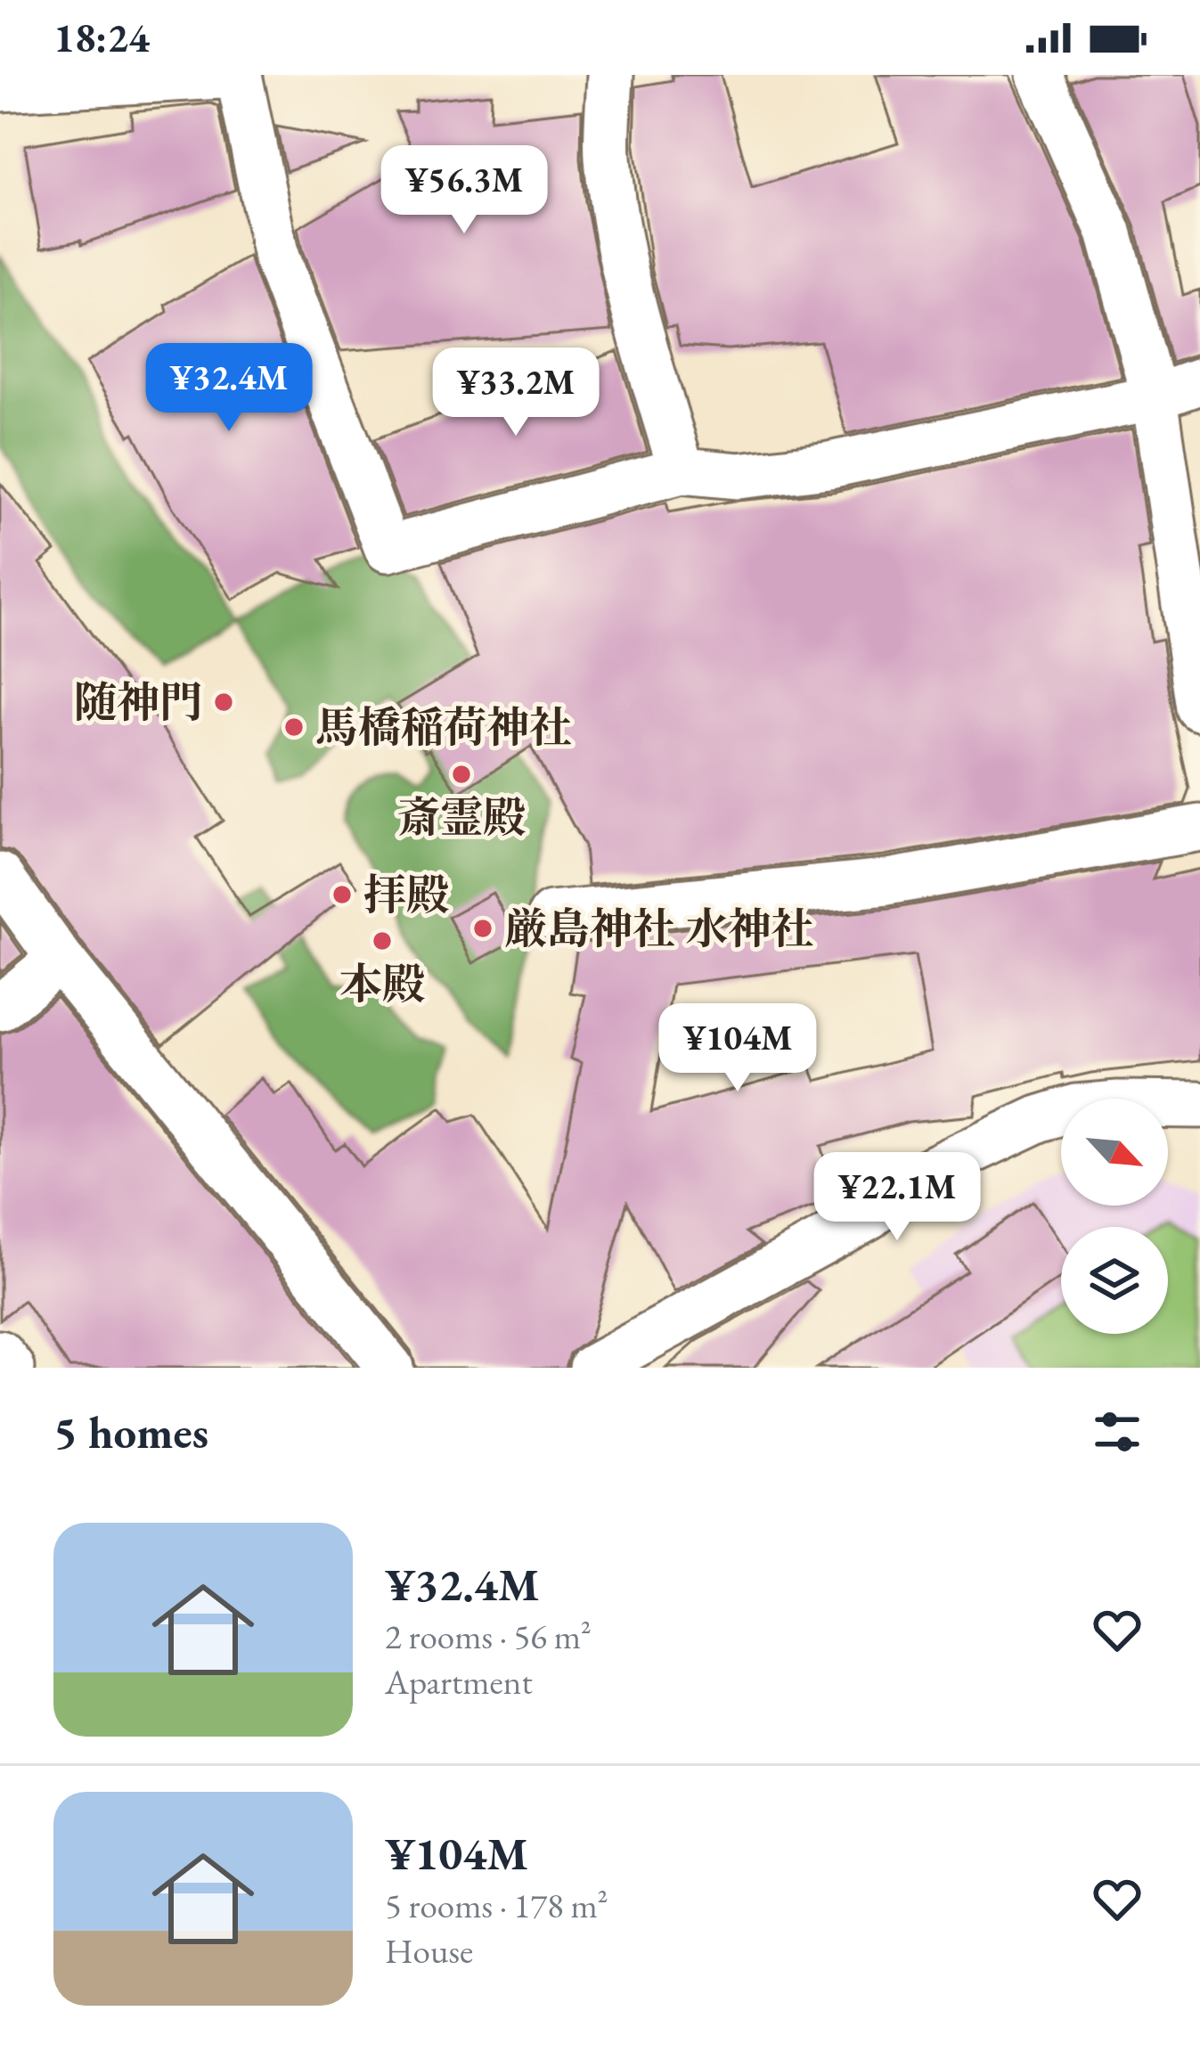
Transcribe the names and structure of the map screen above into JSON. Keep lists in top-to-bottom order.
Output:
{
  "places": [
    "随神門",
    "馬橋稲荷神社",
    "斎霊殿",
    "拝殿",
    "厳島神社 水神社",
    "本殿"
  ],
  "north": "bottom right",
  "page": {
    "status": "18:24",
    "price": [
      "¥56.3M",
      "¥32.4M",
      "¥33.2M",
      "¥104M",
      "¥22.1M"
    ],
    "heading": "5 homes",
    "list": [
      {
        "name": "¥32.4M",
        "note": "2 rooms · 56 m² · Apartment"
      },
      {
        "name": "¥104M",
        "note": "5 rooms · 178 m² · House"
      }
    ]
  }
}
